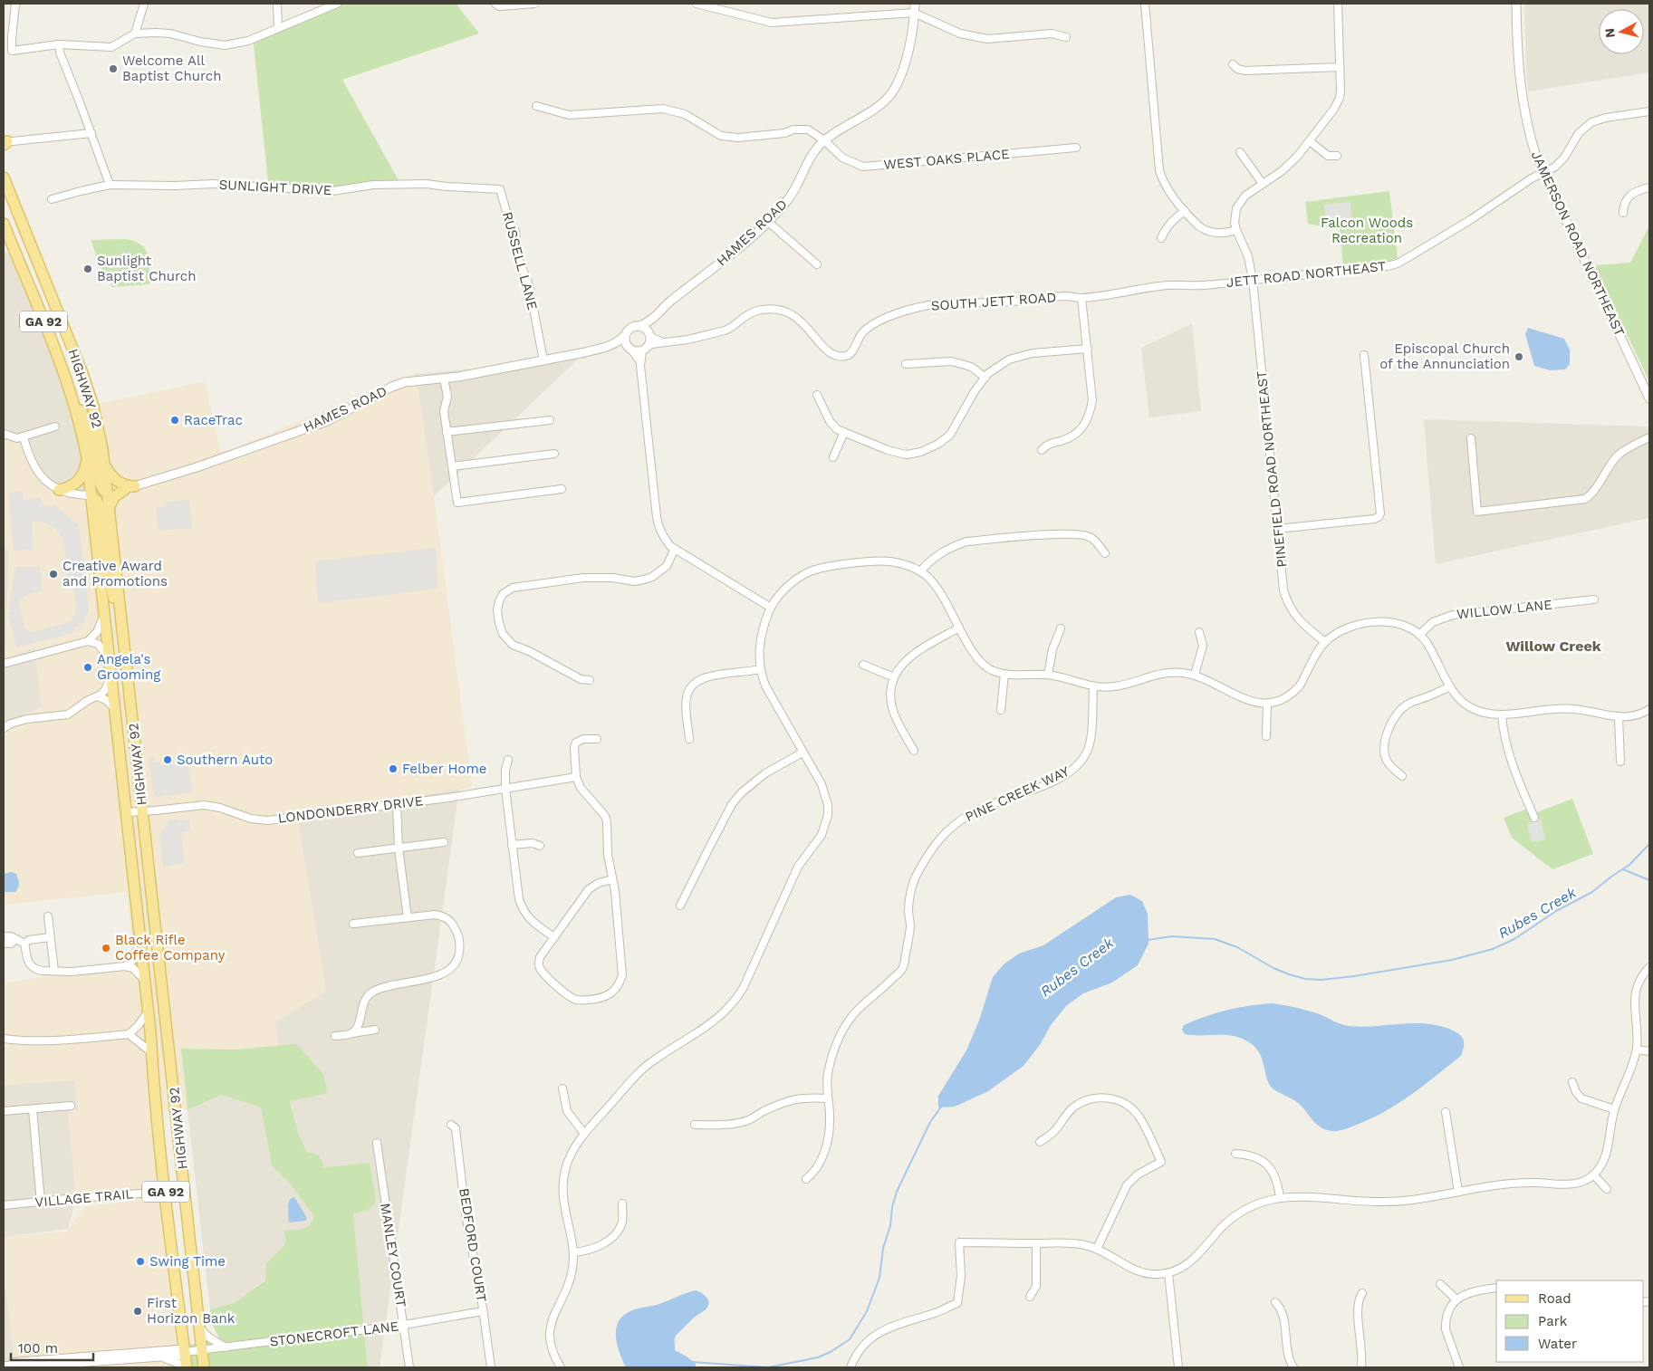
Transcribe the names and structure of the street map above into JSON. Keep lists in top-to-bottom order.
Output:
{
  "streets": {
    "main road": ["GA 92", "HIGHWAY 92"],
    "street": [
      "WEST OAKS PLACE",
      "SUNLIGHT DRIVE",
      "HAMES ROAD",
      "JAMERSON ROAD NORTHEAST",
      "RUSSELL LANE",
      "JETT ROAD NORTHEAST",
      "SOUTH JETT ROAD",
      "PINEFIELD ROAD NORTHEAST",
      "WILLOW LANE",
      "PINE CREEK WAY",
      "LONDONDERRY DRIVE",
      "VILLAGE TRAIL",
      "BEDFORD COURT",
      "MANLEY COURT",
      "STONECROFT LANE"
    ]
  },
  "crossings": [
    ["WEST OAKS PLACE", "HAMES ROAD"],
    ["SUNLIGHT DRIVE", "RUSSELL LANE"],
    ["HAMES ROAD", "RUSSELL LANE"],
    ["HAMES ROAD", "SOUTH JETT ROAD"],
    ["HAMES ROAD", "HIGHWAY 92"],
    ["JAMERSON ROAD NORTHEAST", "JETT ROAD NORTHEAST"],
    ["JETT ROAD NORTHEAST", "SOUTH JETT ROAD"],
    ["JETT ROAD NORTHEAST", "PINEFIELD ROAD NORTHEAST"],
    ["HIGHWAY 92", "LONDONDERRY DRIVE"],
    ["HIGHWAY 92", "VILLAGE TRAIL"],
    ["HIGHWAY 92", "STONECROFT LANE"],
    ["BEDFORD COURT", "STONECROFT LANE"],
    ["MANLEY COURT", "STONECROFT LANE"]
  ],
  "districts": ["Willow Creek"],
  "water": ["Rubes Creek"],
  "parks": ["Falcon Woods Recreation"],
  "places": [
    "Welcome All Baptist Church",
    "Sunlight Baptist Church",
    "Episcopal Church of the Annunciation",
    "RaceTrac",
    "Creative Award and Promotions",
    "Angela's Grooming",
    "Southern Auto",
    "Felber Home",
    "Black Rifle Coffee Company",
    "Swing Time",
    "First Horizon Bank"
  ],
  "legend": ["Road", "Park", "Water"],
  "scale_bar": "100 m",
  "north": "left"
}
